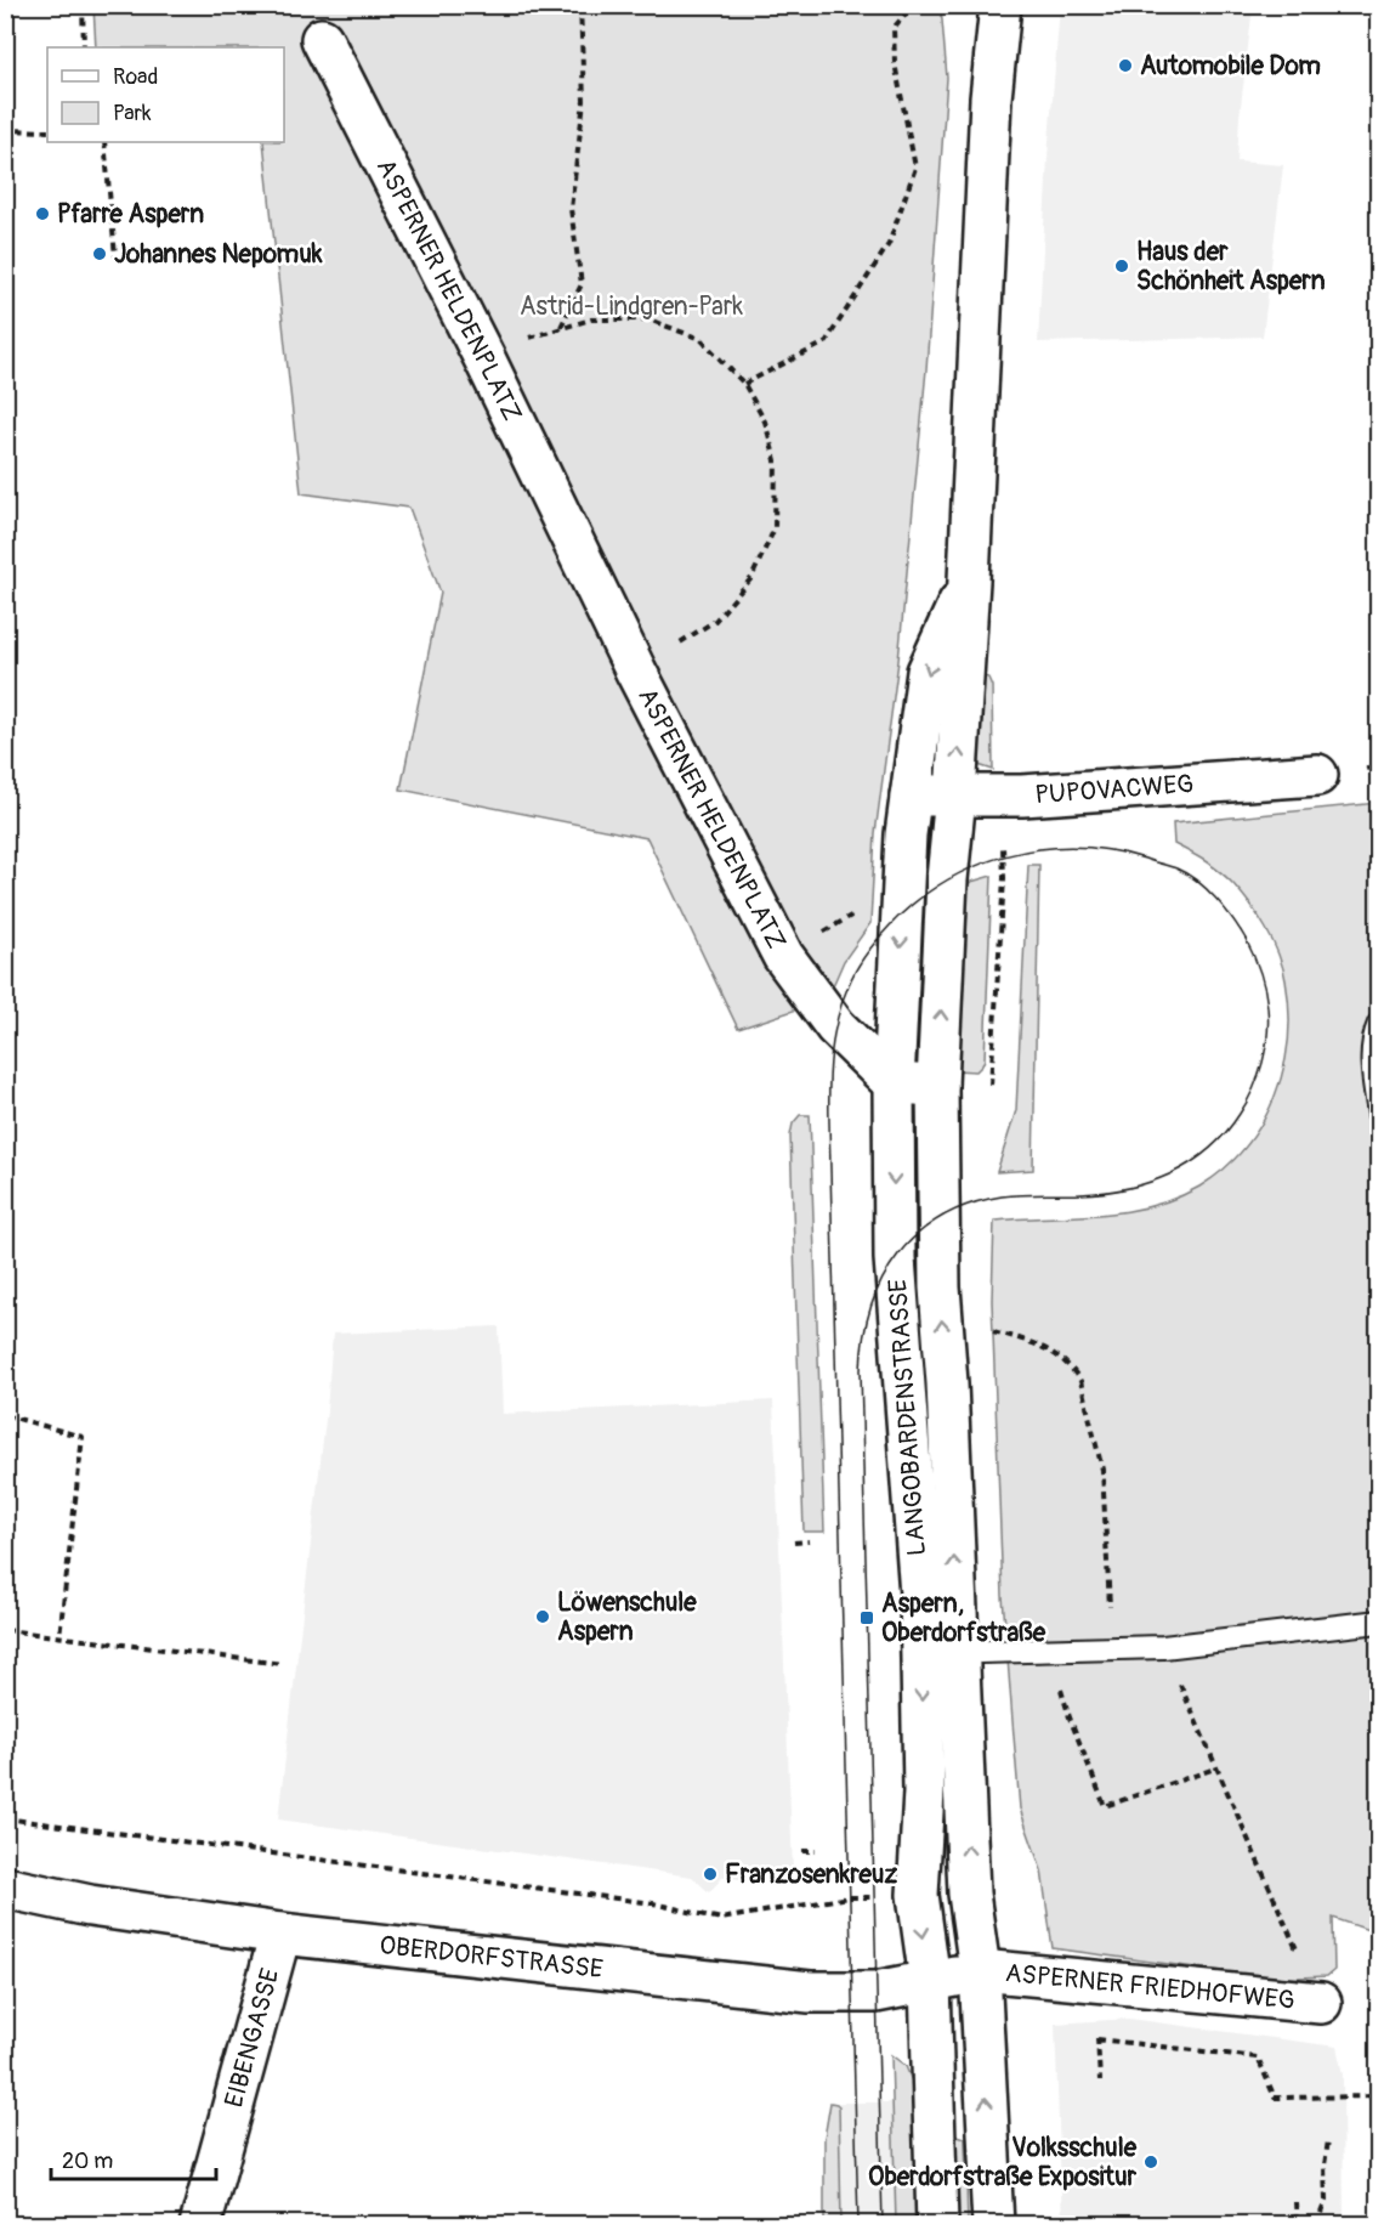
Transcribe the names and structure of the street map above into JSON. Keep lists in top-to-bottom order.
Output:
{
  "streets": {
    "street": [
      "ASPERNER HELDENPLATZ",
      "PUPOVACWEG",
      "LANGOBARDENSTRASSE",
      "OBERDORFSTRASSE",
      "ASPERNER FRIEDHOFWEG",
      "EIBENGASSE"
    ]
  },
  "crossings": [
    ["ASPERNER HELDENPLATZ", "LANGOBARDENSTRASSE"],
    ["PUPOVACWEG", "LANGOBARDENSTRASSE"],
    ["LANGOBARDENSTRASSE", "OBERDORFSTRASSE"],
    ["LANGOBARDENSTRASSE", "ASPERNER FRIEDHOFWEG"],
    ["OBERDORFSTRASSE", "ASPERNER FRIEDHOFWEG"],
    ["OBERDORFSTRASSE", "EIBENGASSE"]
  ],
  "parks": ["Astrid-Lindgren-Park"],
  "places": {
    "other": [
      "Automobile Dom",
      "Pfarre Aspern",
      "Johannes Nepomuk",
      "Haus der Schönheit Aspern",
      "Löwenschule Aspern",
      "Franzosenkreuz",
      "Volksschule Oberdorfstraße Expositur"
    ],
    "transit": ["Aspern, Oberdorfstraße"]
  },
  "legend": ["Road", "Park"],
  "scale_bar": "20 m"
}
